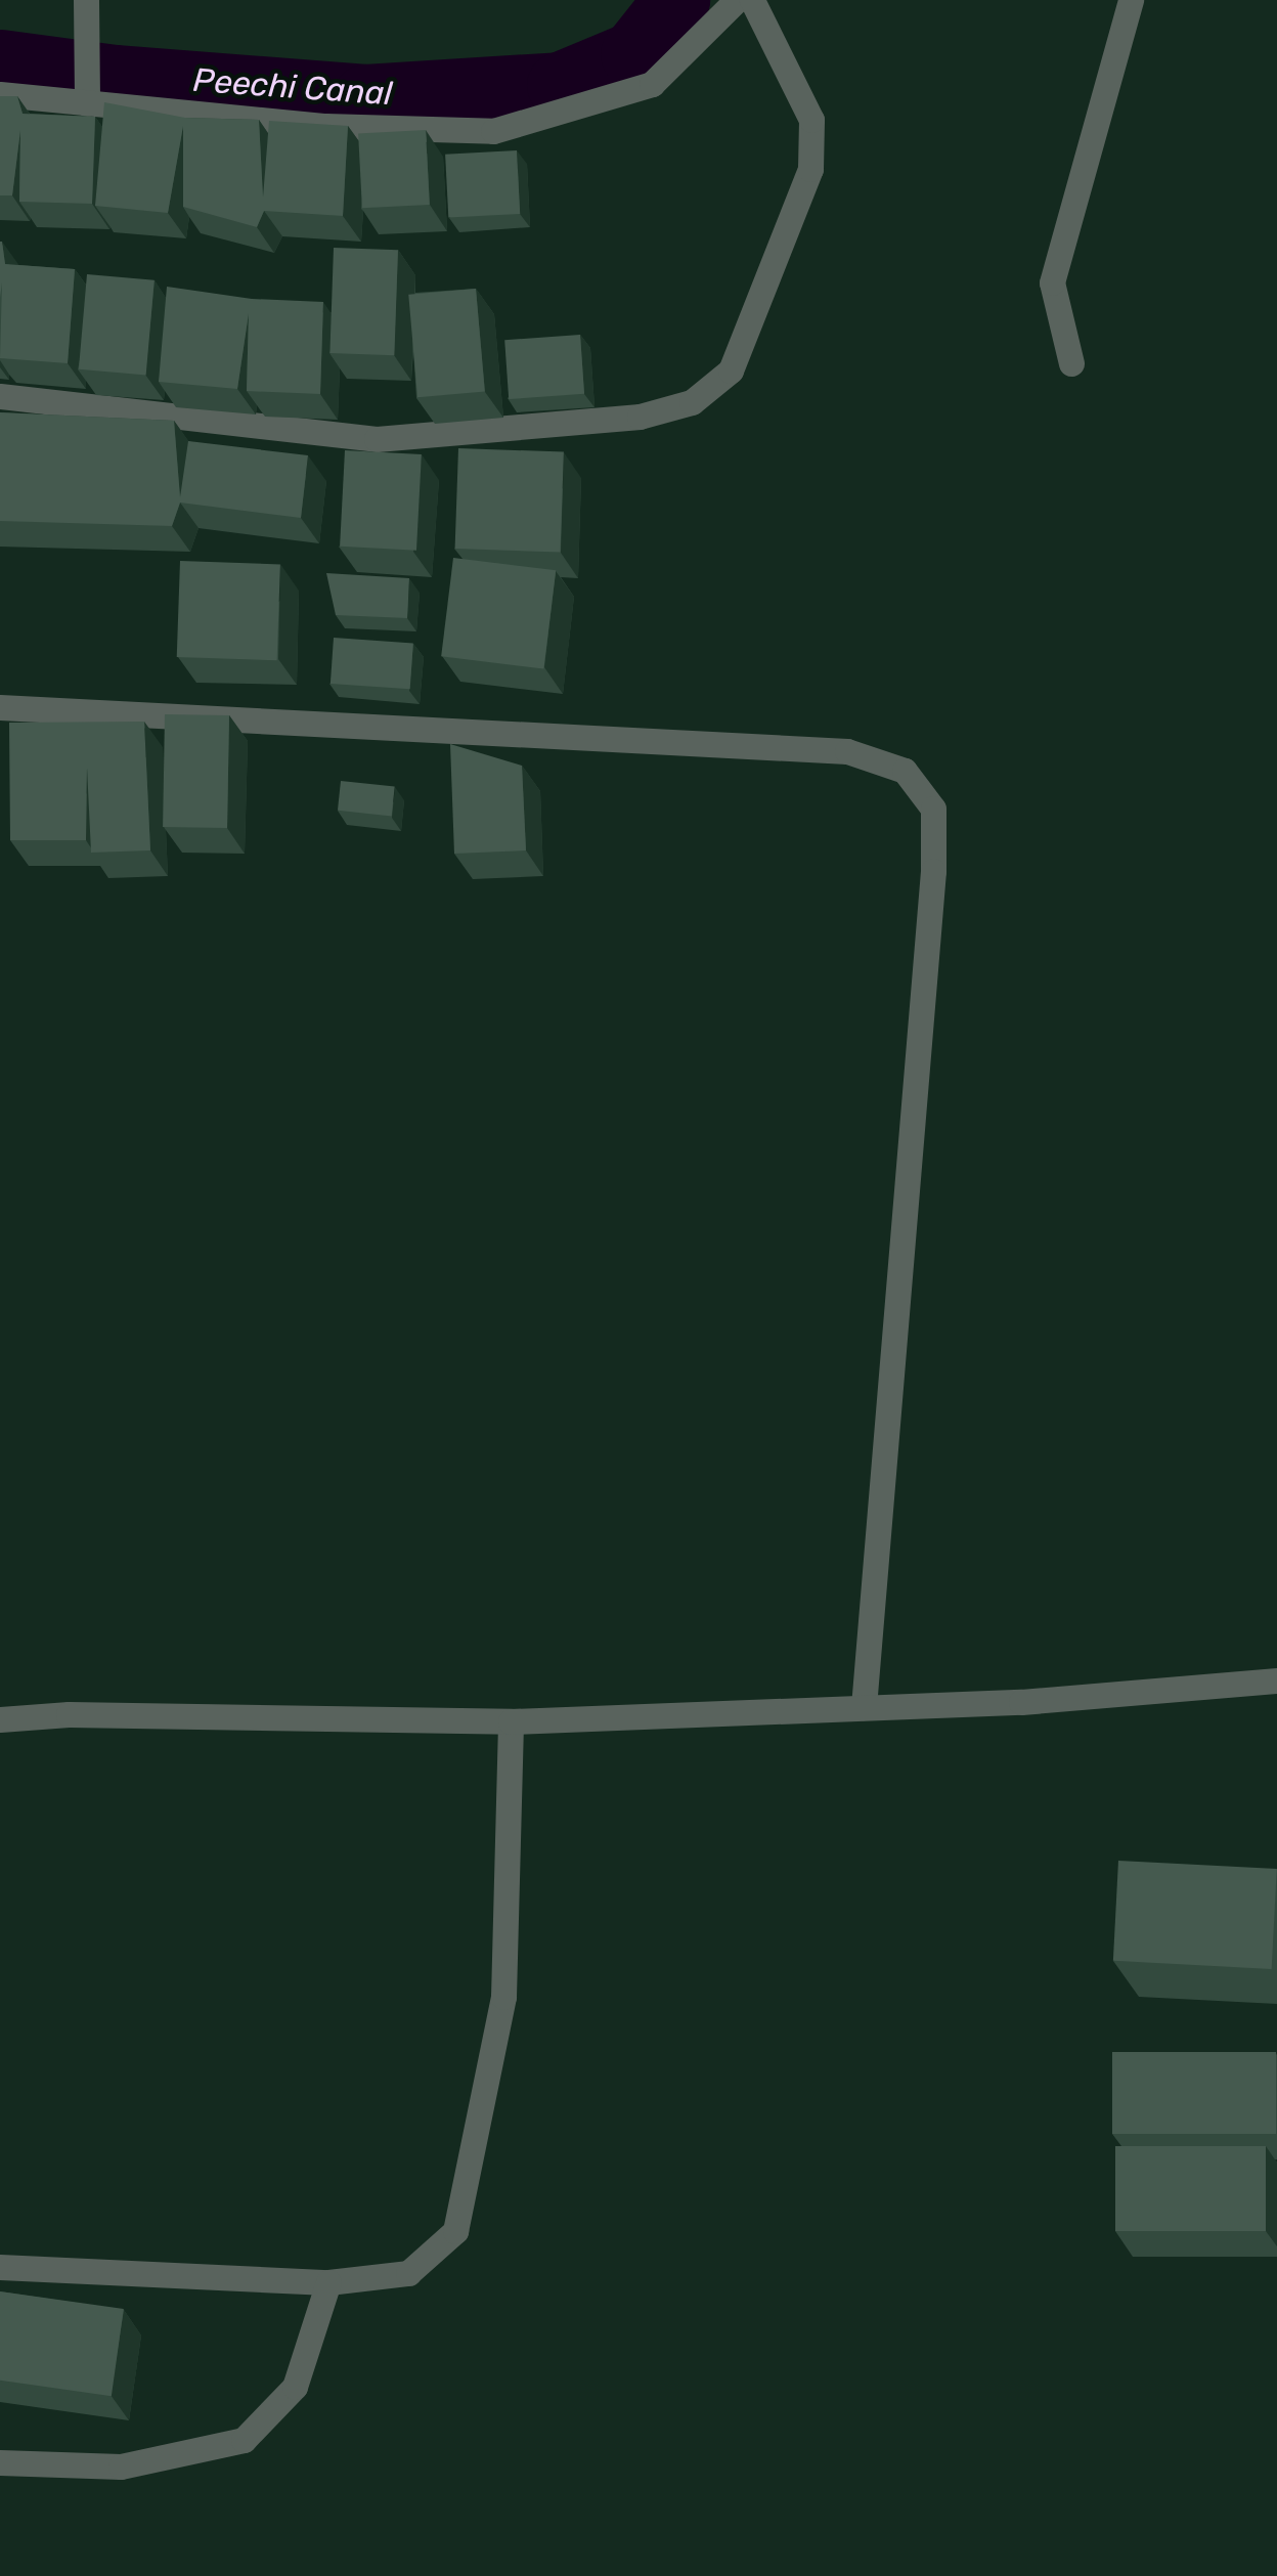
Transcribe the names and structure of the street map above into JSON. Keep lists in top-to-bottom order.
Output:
{
  "water": ["Peechi Canal"]
}
